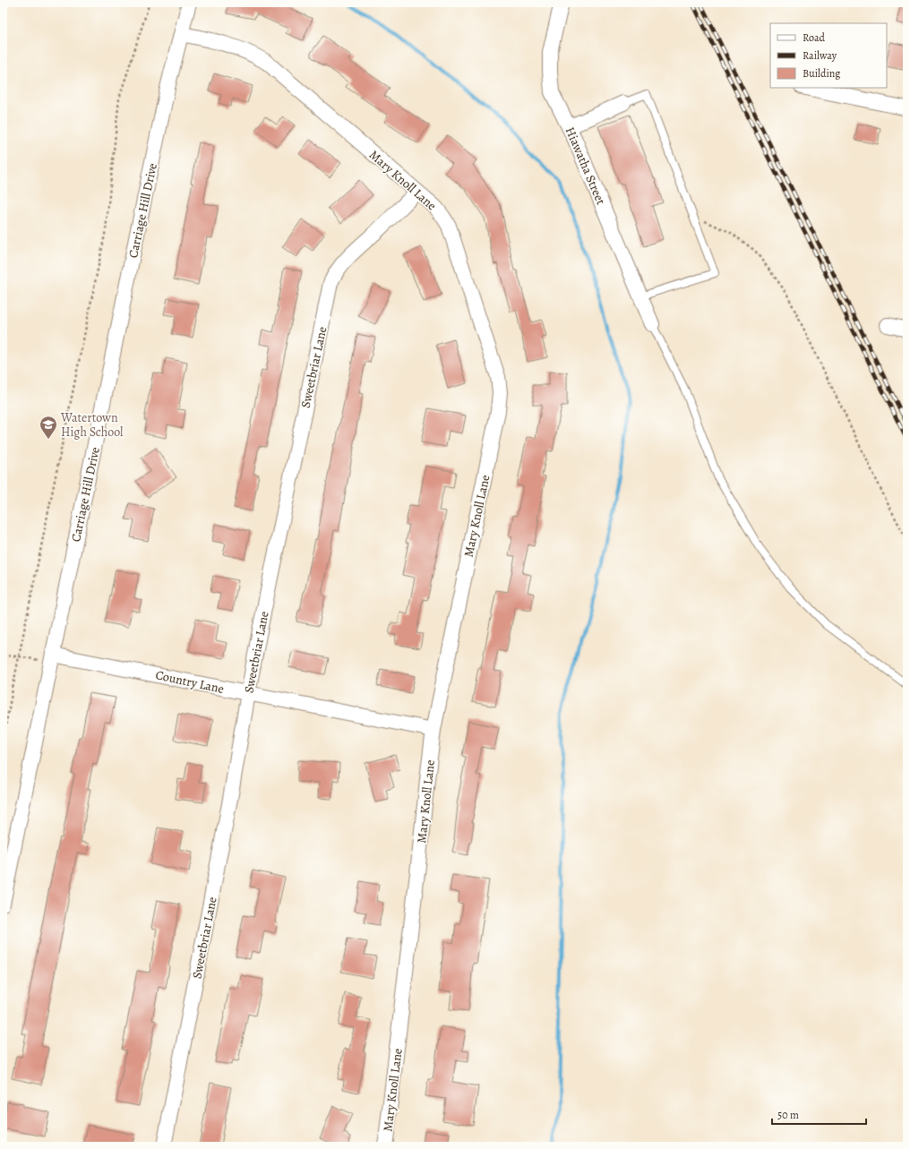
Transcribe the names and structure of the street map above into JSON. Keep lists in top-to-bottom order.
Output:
{
  "streets": {
    "street": [
      "Hiawatha Street",
      "Mary Knoll Lane",
      "Carriage Hill Drive",
      "Sweetbriar Lane",
      "Country Lane"
    ]
  },
  "crossings": [
    ["Mary Knoll Lane", "Carriage Hill Drive"],
    ["Mary Knoll Lane", "Sweetbriar Lane"],
    ["Mary Knoll Lane", "Country Lane"],
    ["Carriage Hill Drive", "Country Lane"],
    ["Sweetbriar Lane", "Country Lane"]
  ],
  "places": {
    "school or university": ["Watertown High School"]
  },
  "legend": ["Road", "Railway", "Building"],
  "scale_bar": "50 m"
}
